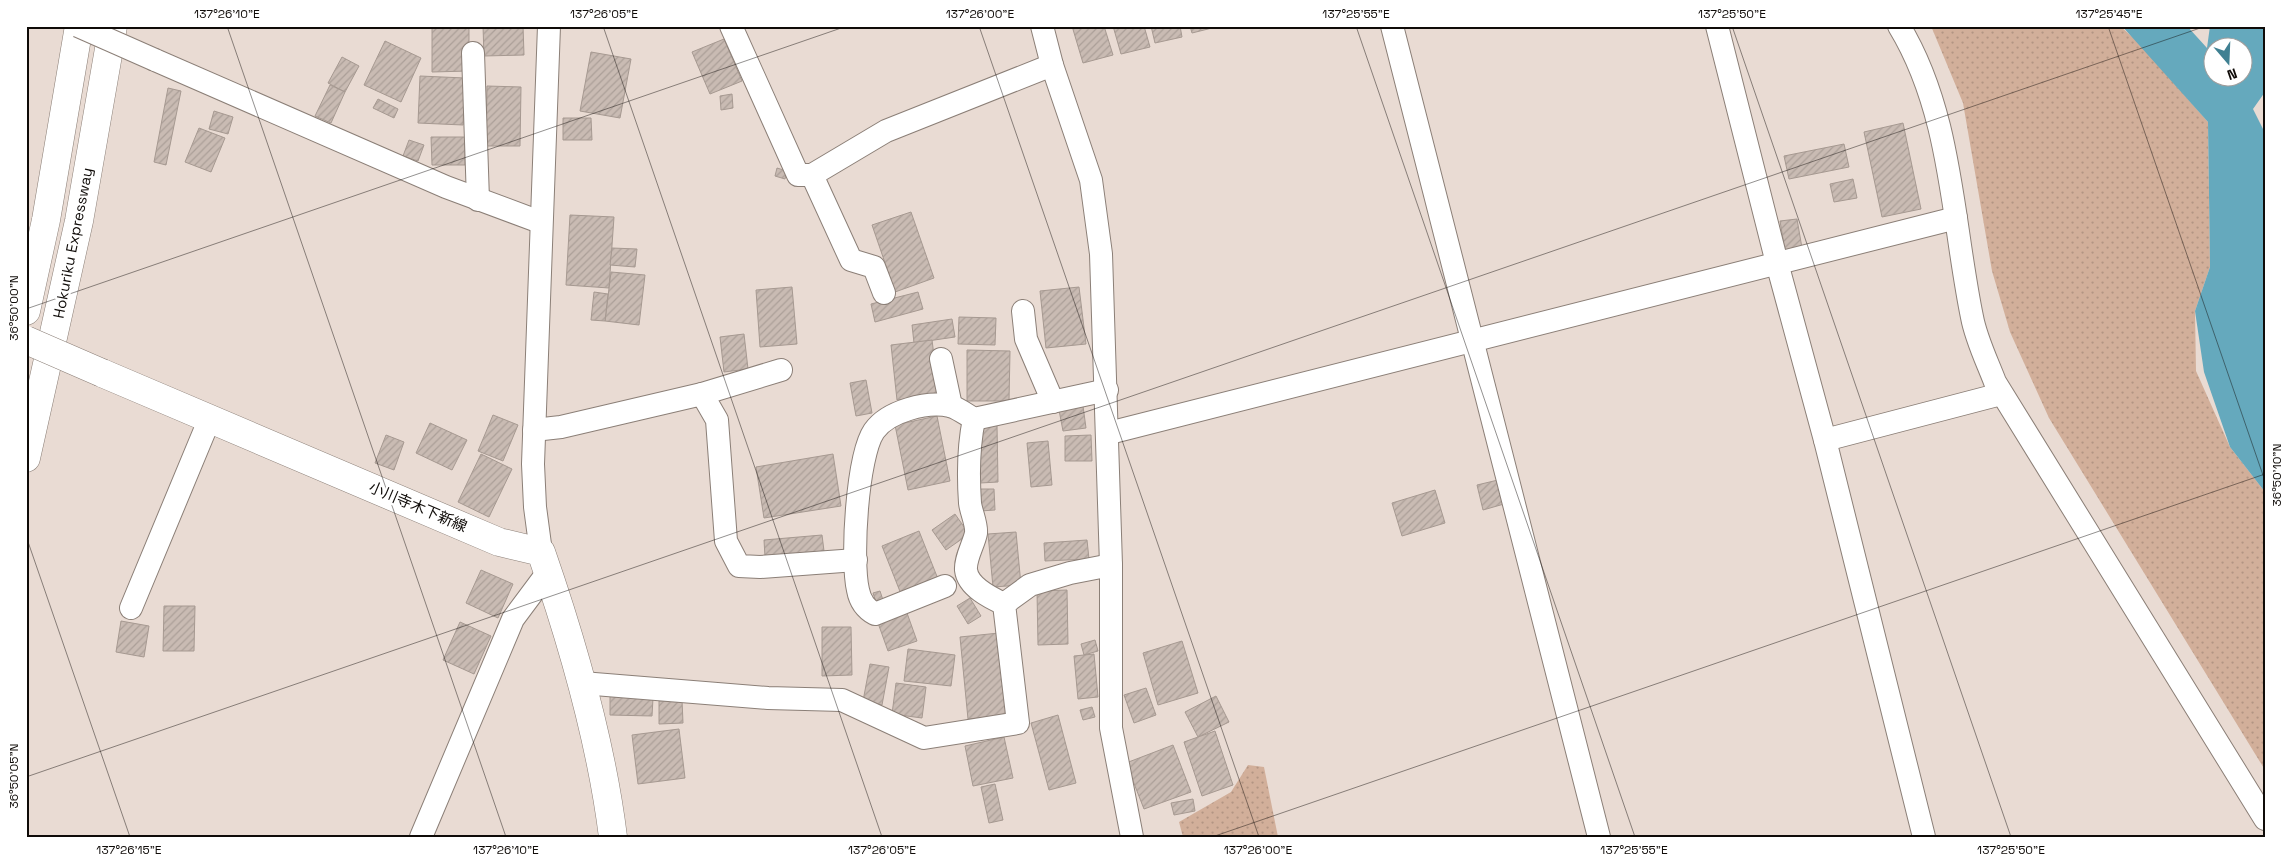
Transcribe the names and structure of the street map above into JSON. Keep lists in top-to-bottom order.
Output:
{
  "streets": {
    "main road": ["Hokuriku Expressway", "小川寺木下新線"]
  },
  "north": "bottom",
  "coordinates": [
    "137°26'10\"E",
    "137°26'05\"E",
    "137°26'00\"E",
    "137°25'55\"E",
    "137°25'50\"E",
    "137°25'45\"E",
    "36°50'00\"N",
    "36°50'10\"N",
    "36°50'05\"N",
    "137°26'15\"E"
  ]
}
